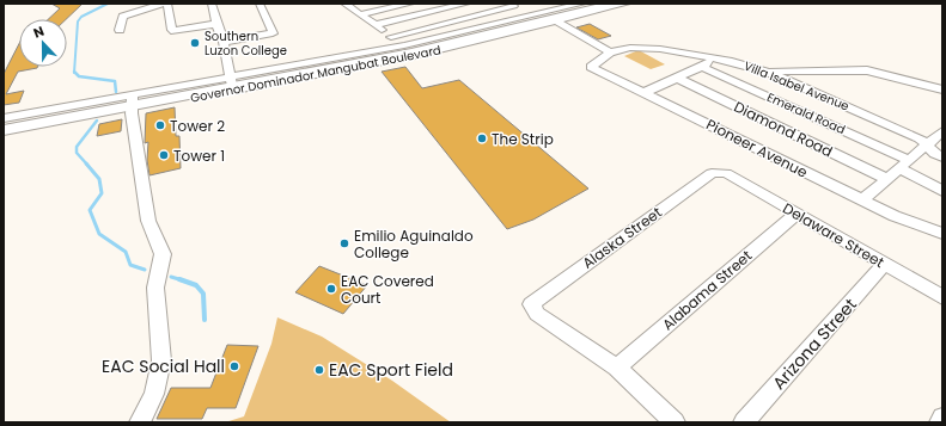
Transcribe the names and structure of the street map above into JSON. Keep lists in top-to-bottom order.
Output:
{
  "streets": {
    "main road": ["Governor Dominador Mangubat Boulevard"],
    "street": [
      "Villa Isabel Avenue",
      "Emerald Road",
      "Diamond Road",
      "Pioneer Avenue",
      "Delaware Street",
      "Alaska Street",
      "Alabama Street",
      "Arizona Street"
    ]
  },
  "crossings": [
    ["Villa Isabel Avenue", "Pioneer Avenue"],
    ["Delaware Street", "Alaska Street"],
    ["Delaware Street", "Alabama Street"],
    ["Delaware Street", "Arizona Street"],
    ["Alaska Street", "Alabama Street"]
  ],
  "places": [
    "Southern Luzon College",
    "Tower 2",
    "The Strip",
    "Tower 1",
    "Emilio Aguinaldo College",
    "EAC Covered Court",
    "EAC Social Hall",
    "EAC Sport Field"
  ],
  "north": "top"
}
